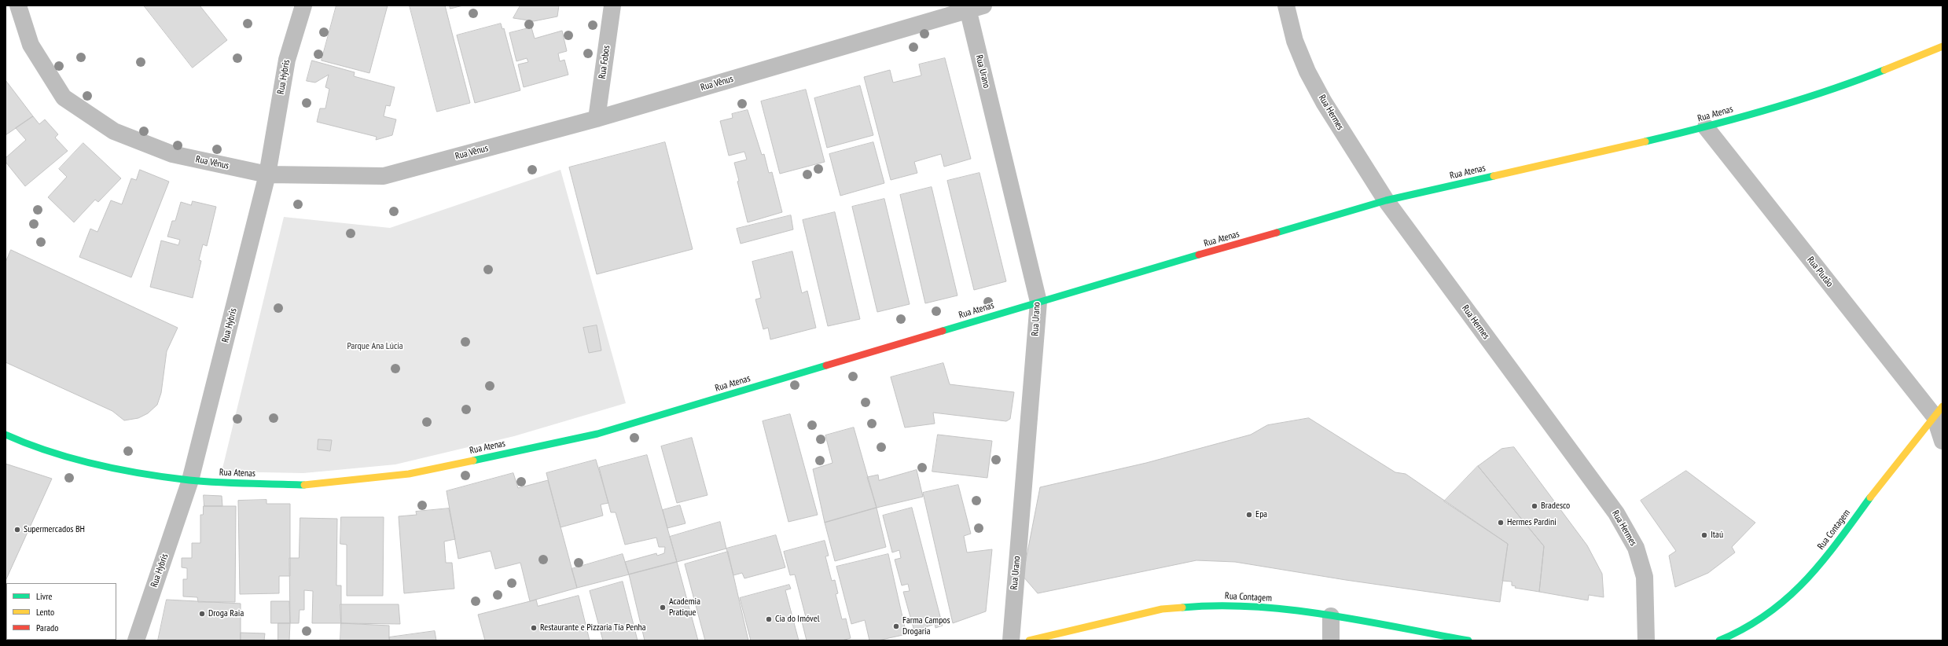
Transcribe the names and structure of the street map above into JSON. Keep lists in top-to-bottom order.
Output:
{
  "streets": {
    "street": [
      "Rua Fobos",
      "Rua Urano",
      "Rua Hybris",
      "Rua Vênus",
      "Rua Hermes",
      "Rua Atenas",
      "Rua Plutão",
      "Rua Contagem"
    ]
  },
  "crossings": [
    ["Rua Fobos", "Rua Vênus"],
    ["Rua Urano", "Rua Vênus"],
    ["Rua Urano", "Rua Atenas"],
    ["Rua Hybris", "Rua Vênus"],
    ["Rua Hybris", "Rua Atenas"],
    ["Rua Hermes", "Rua Atenas"],
    ["Rua Atenas", "Rua Plutão"],
    ["Rua Plutão", "Rua Contagem"]
  ],
  "parks": ["Parque Ana Lúcia"],
  "places": [
    "Bradesco",
    "Epa",
    "Hermes Pardini",
    "Supermercados BH",
    "Itaú",
    "Academia Pratique",
    "Droga Raia",
    "Cia do Imóvel",
    "Farma Campos Drogaria",
    "Restaurante e Pizzaria Tia Penha"
  ],
  "legend": ["Livre", "Lento", "Parado"]
}
